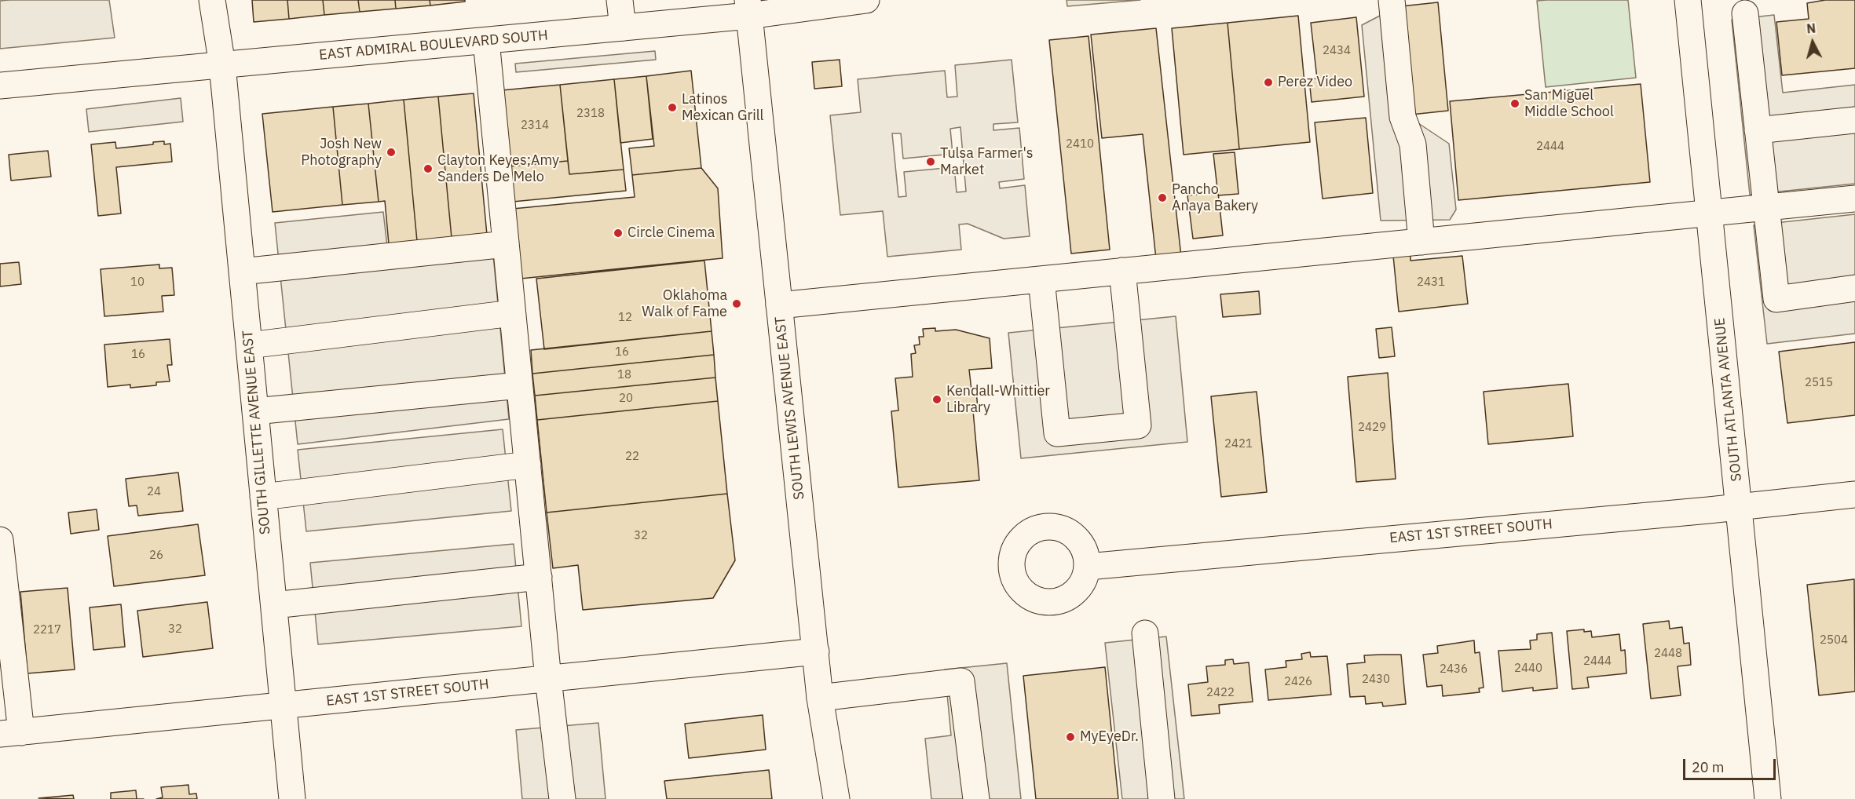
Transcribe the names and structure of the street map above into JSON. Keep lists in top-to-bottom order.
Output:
{
  "streets": {
    "street": [
      "EAST ADMIRAL BOULEVARD SOUTH",
      "SOUTH ATLANTA AVENUE",
      "SOUTH LEWIS AVENUE EAST",
      "SOUTH GILLETTE AVENUE EAST",
      "EAST 1ST STREET SOUTH"
    ]
  },
  "crossings": [
    ["EAST ADMIRAL BOULEVARD SOUTH", "SOUTH LEWIS AVENUE EAST"],
    ["EAST ADMIRAL BOULEVARD SOUTH", "SOUTH GILLETTE AVENUE EAST"],
    ["SOUTH ATLANTA AVENUE", "EAST 1ST STREET SOUTH"],
    ["SOUTH LEWIS AVENUE EAST", "EAST 1ST STREET SOUTH"],
    ["SOUTH GILLETTE AVENUE EAST", "EAST 1ST STREET SOUTH"]
  ],
  "places": [
    "Perez Video",
    "San Miguel Middle School",
    "Latinos Mexican Grill",
    "Josh New Photography",
    "Tulsa Farmer's Market",
    "Clayton Keyes;Amy Sanders De Melo",
    "Pancho Anaya Bakery",
    "Circle Cinema",
    "Oklahoma Walk of Fame",
    "Kendall-Whittier Library",
    "MyEyeDr."
  ],
  "house_numbers": [
    "2434",
    "2318",
    "2314",
    "2410",
    "2444",
    "10",
    "2431",
    "12",
    "16",
    "16",
    "18",
    "2515",
    "20",
    "2429",
    "2421",
    "22",
    "24",
    "32",
    "26",
    "32",
    "2217",
    "2504",
    "2448",
    "2444",
    "2440",
    "2436",
    "2430",
    "2426",
    "2422"
  ],
  "scale_bar": "20 m",
  "north": "top"
}
